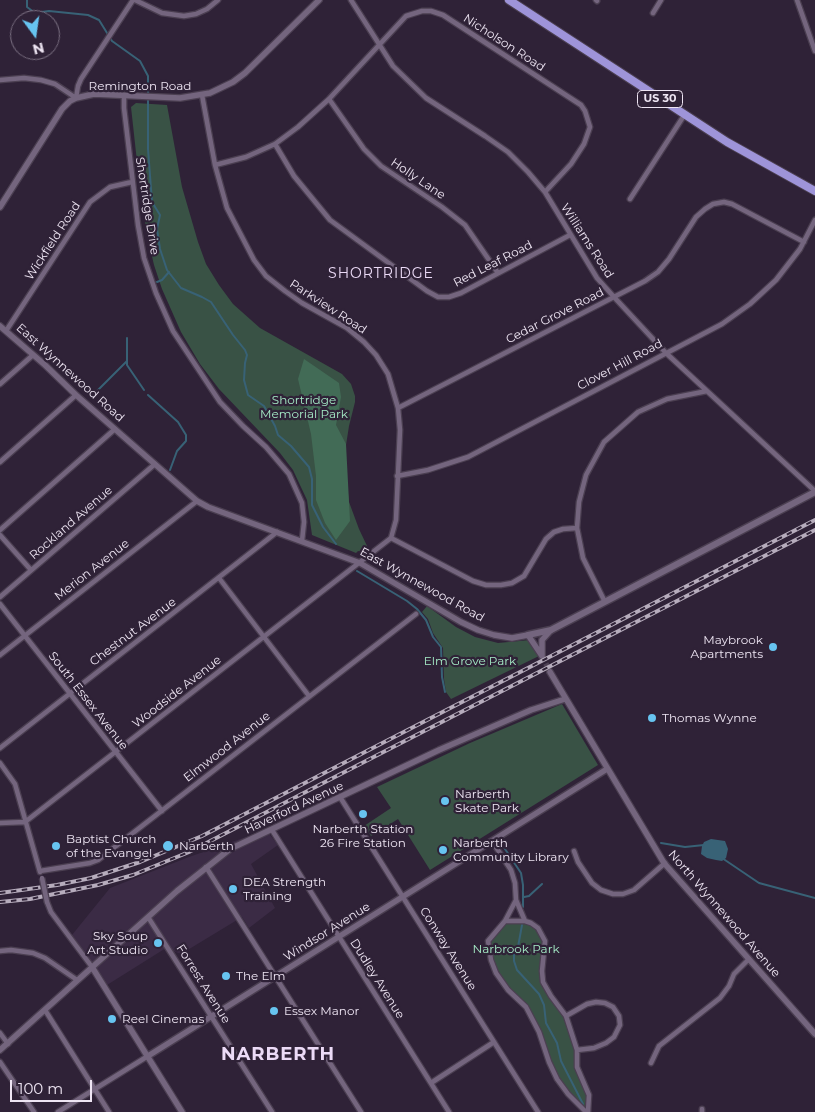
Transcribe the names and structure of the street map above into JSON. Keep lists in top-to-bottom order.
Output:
{
  "streets": {
    "highway": ["US 30"],
    "main road": ["East Wynnewood Road"],
    "street": [
      "Nicholson Road",
      "Remington Road",
      "Holly Lane",
      "Shortridge Drive",
      "Wickfield Road",
      "Williams Road",
      "Red Leaf Road",
      "Parkview Road",
      "Cedar Grove Road",
      "Clover Hill Road",
      "Rockland Avenue",
      "Merion Avenue",
      "Chestnut Avenue",
      "Woodside Avenue",
      "South Essex Avenue",
      "Elmwood Avenue",
      "Haverford Avenue",
      "North Wynnewood Avenue",
      "Windsor Avenue",
      "Conway Avenue",
      "Dudley Avenue",
      "Forrest Avenue"
    ]
  },
  "crossings": [
    ["Nicholson Road", "Holly Lane"],
    ["Nicholson Road", "Williams Road"],
    ["Nicholson Road", "Red Leaf Road"],
    ["Nicholson Road", "Parkview Road"],
    ["Remington Road", "Shortridge Drive"],
    ["Remington Road", "Parkview Road"],
    ["Holly Lane", "Red Leaf Road"],
    ["Shortridge Drive", "Wickfield Road"],
    ["Shortridge Drive", "East Wynnewood Road"],
    ["Wickfield Road", "East Wynnewood Road"],
    ["Williams Road", "Red Leaf Road"],
    ["Williams Road", "Cedar Grove Road"],
    ["Williams Road", "Clover Hill Road"],
    ["Williams Road", "East Wynnewood Road"],
    ["Parkview Road", "Cedar Grove Road"],
    ["Parkview Road", "Clover Hill Road"],
    ["Cedar Grove Road", "Clover Hill Road"],
    ["East Wynnewood Road", "Rockland Avenue"],
    ["East Wynnewood Road", "Merion Avenue"],
    ["East Wynnewood Road", "Chestnut Avenue"],
    ["East Wynnewood Road", "Woodside Avenue"],
    ["Merion Avenue", "South Essex Avenue"],
    ["Chestnut Avenue", "South Essex Avenue"],
    ["Woodside Avenue", "South Essex Avenue"],
    ["South Essex Avenue", "Elmwood Avenue"],
    ["Haverford Avenue", "North Wynnewood Avenue"],
    ["Haverford Avenue", "Conway Avenue"],
    ["Haverford Avenue", "Dudley Avenue"],
    ["Haverford Avenue", "Forrest Avenue"],
    ["North Wynnewood Avenue", "Windsor Avenue"],
    ["Windsor Avenue", "Conway Avenue"],
    ["Windsor Avenue", "Dudley Avenue"],
    ["Windsor Avenue", "Forrest Avenue"]
  ],
  "districts": ["SHORTRIDGE", "NARBERTH"],
  "parks": ["Shortridge Memorial Park", "Elm Grove Park", "Narbrook Park"],
  "places": [
    "Maybrook Apartments",
    "Thomas Wynne",
    "Narberth Skate Park",
    "Narberth Station 26 Fire Station",
    "Baptist Church of the Evangel",
    "Narberth",
    "Narberth Community Library",
    "DEA Strength Training",
    "Sky Soup Art Studio",
    "The Elm",
    "Essex Manor",
    "Reel Cinemas"
  ],
  "scale_bar": "100 m",
  "north": "bottom"
}
